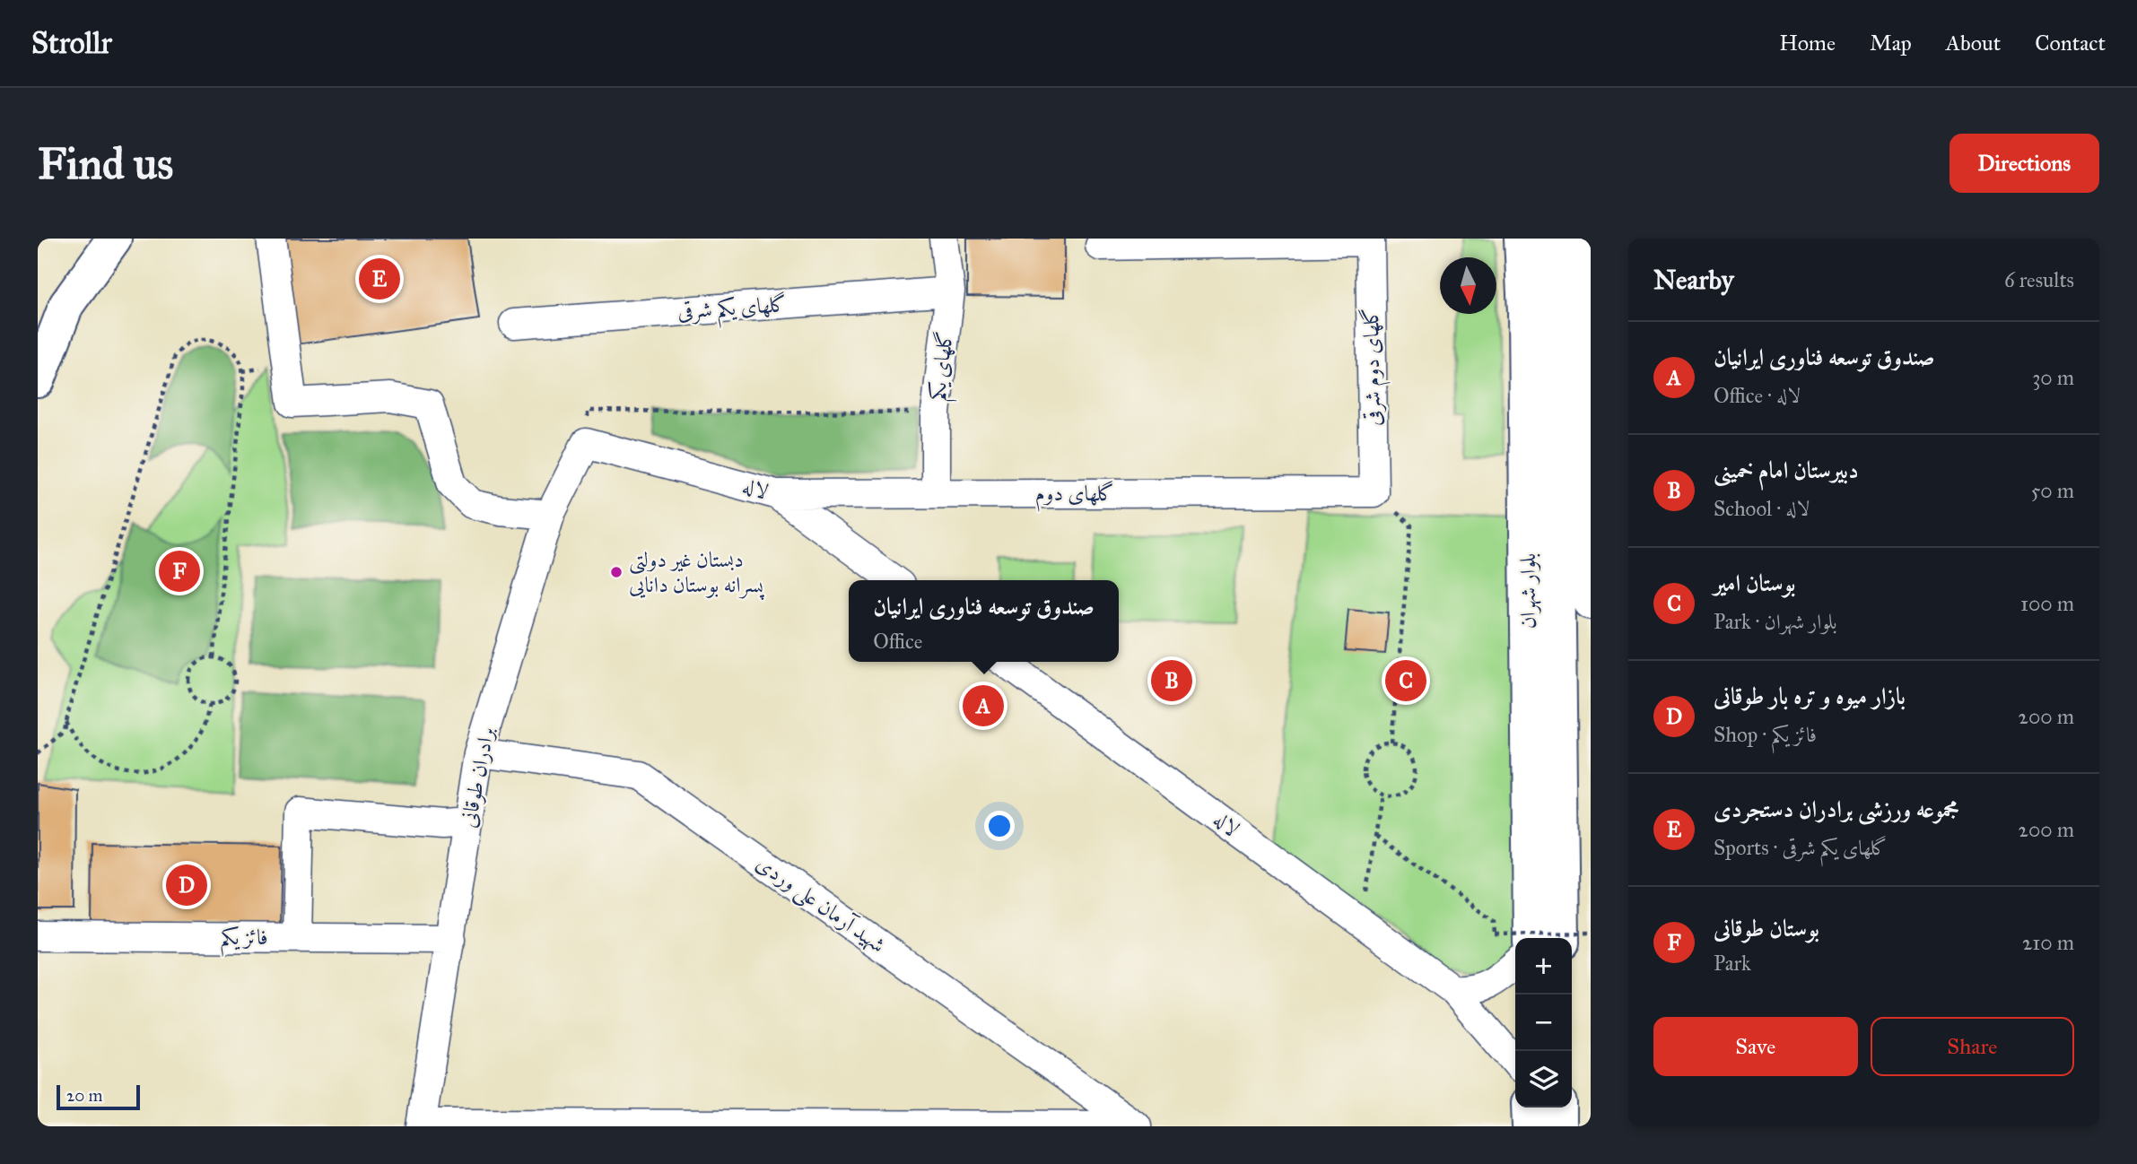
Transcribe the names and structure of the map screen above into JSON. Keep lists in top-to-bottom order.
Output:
{
  "streets": {
    "main road": ["بلوار شهران"],
    "street": [
      "گلهای یکم شرقی",
      "گلهای یکم",
      "گلهای دوم شرقی",
      "لاله",
      "گلهای دوم",
      "برادران طوقانی",
      "شهید آرمان علی وردی",
      "فائز یکم"
    ]
  },
  "crossings": [
    ["گلهای یکم شرقی", "گلهای یکم"],
    ["گلهای یکم", "گلهای دوم"],
    ["گلهای دوم شرقی", "گلهای دوم"],
    ["لاله", "گلهای دوم"],
    ["لاله", "برادران طوقانی"],
    ["برادران طوقانی", "شهید آرمان علی وردی"],
    ["برادران طوقانی", "فائز یکم"]
  ],
  "places": ["دبستان غیر دولتی پسرانه بوستان دانایی"],
  "scale_bar": "20 m",
  "north": "bottom",
  "page": {
    "header": "Strollr",
    "nav": [
      "Home",
      "Map",
      "About",
      "Contact"
    ],
    "buttons": [
      "Directions",
      ["Save", "Share"]
    ],
    "title": "Find us",
    "heading": ["Nearby", "6 results"],
    "pins": [
      "E",
      "F",
      "B",
      "C",
      "A",
      "D"
    ],
    "list": [
      {
        "mark": "A",
        "name": "صندوق توسعه فناوری ایرانیان",
        "note": "Office · لاله",
        "value": "30 m"
      },
      {
        "mark": "B",
        "name": "دبیرستان امام خمینی",
        "note": "School · لاله",
        "value": "50 m"
      },
      {
        "mark": "C",
        "name": "بوستان امیر",
        "note": "Park · بلوار شهران",
        "value": "100 m"
      },
      {
        "mark": "D",
        "name": "بازار میوه و تره بار طوقانی",
        "note": "Shop · فائز یکم",
        "value": "200 m"
      },
      {
        "mark": "E",
        "name": "مجموعه ورزشی برادران دستجردی",
        "note": "Sports · گلهای یکم شرقی",
        "value": "200 m"
      },
      {
        "mark": "F",
        "name": "بوستان طوقانی",
        "note": "Park",
        "value": "210 m"
      }
    ],
    "popup": ["صندوق توسعه فناوری ایرانیان", "Office"],
    "map_buttons": ["+", "−"],
    "scale": "20 m"
  }
}
